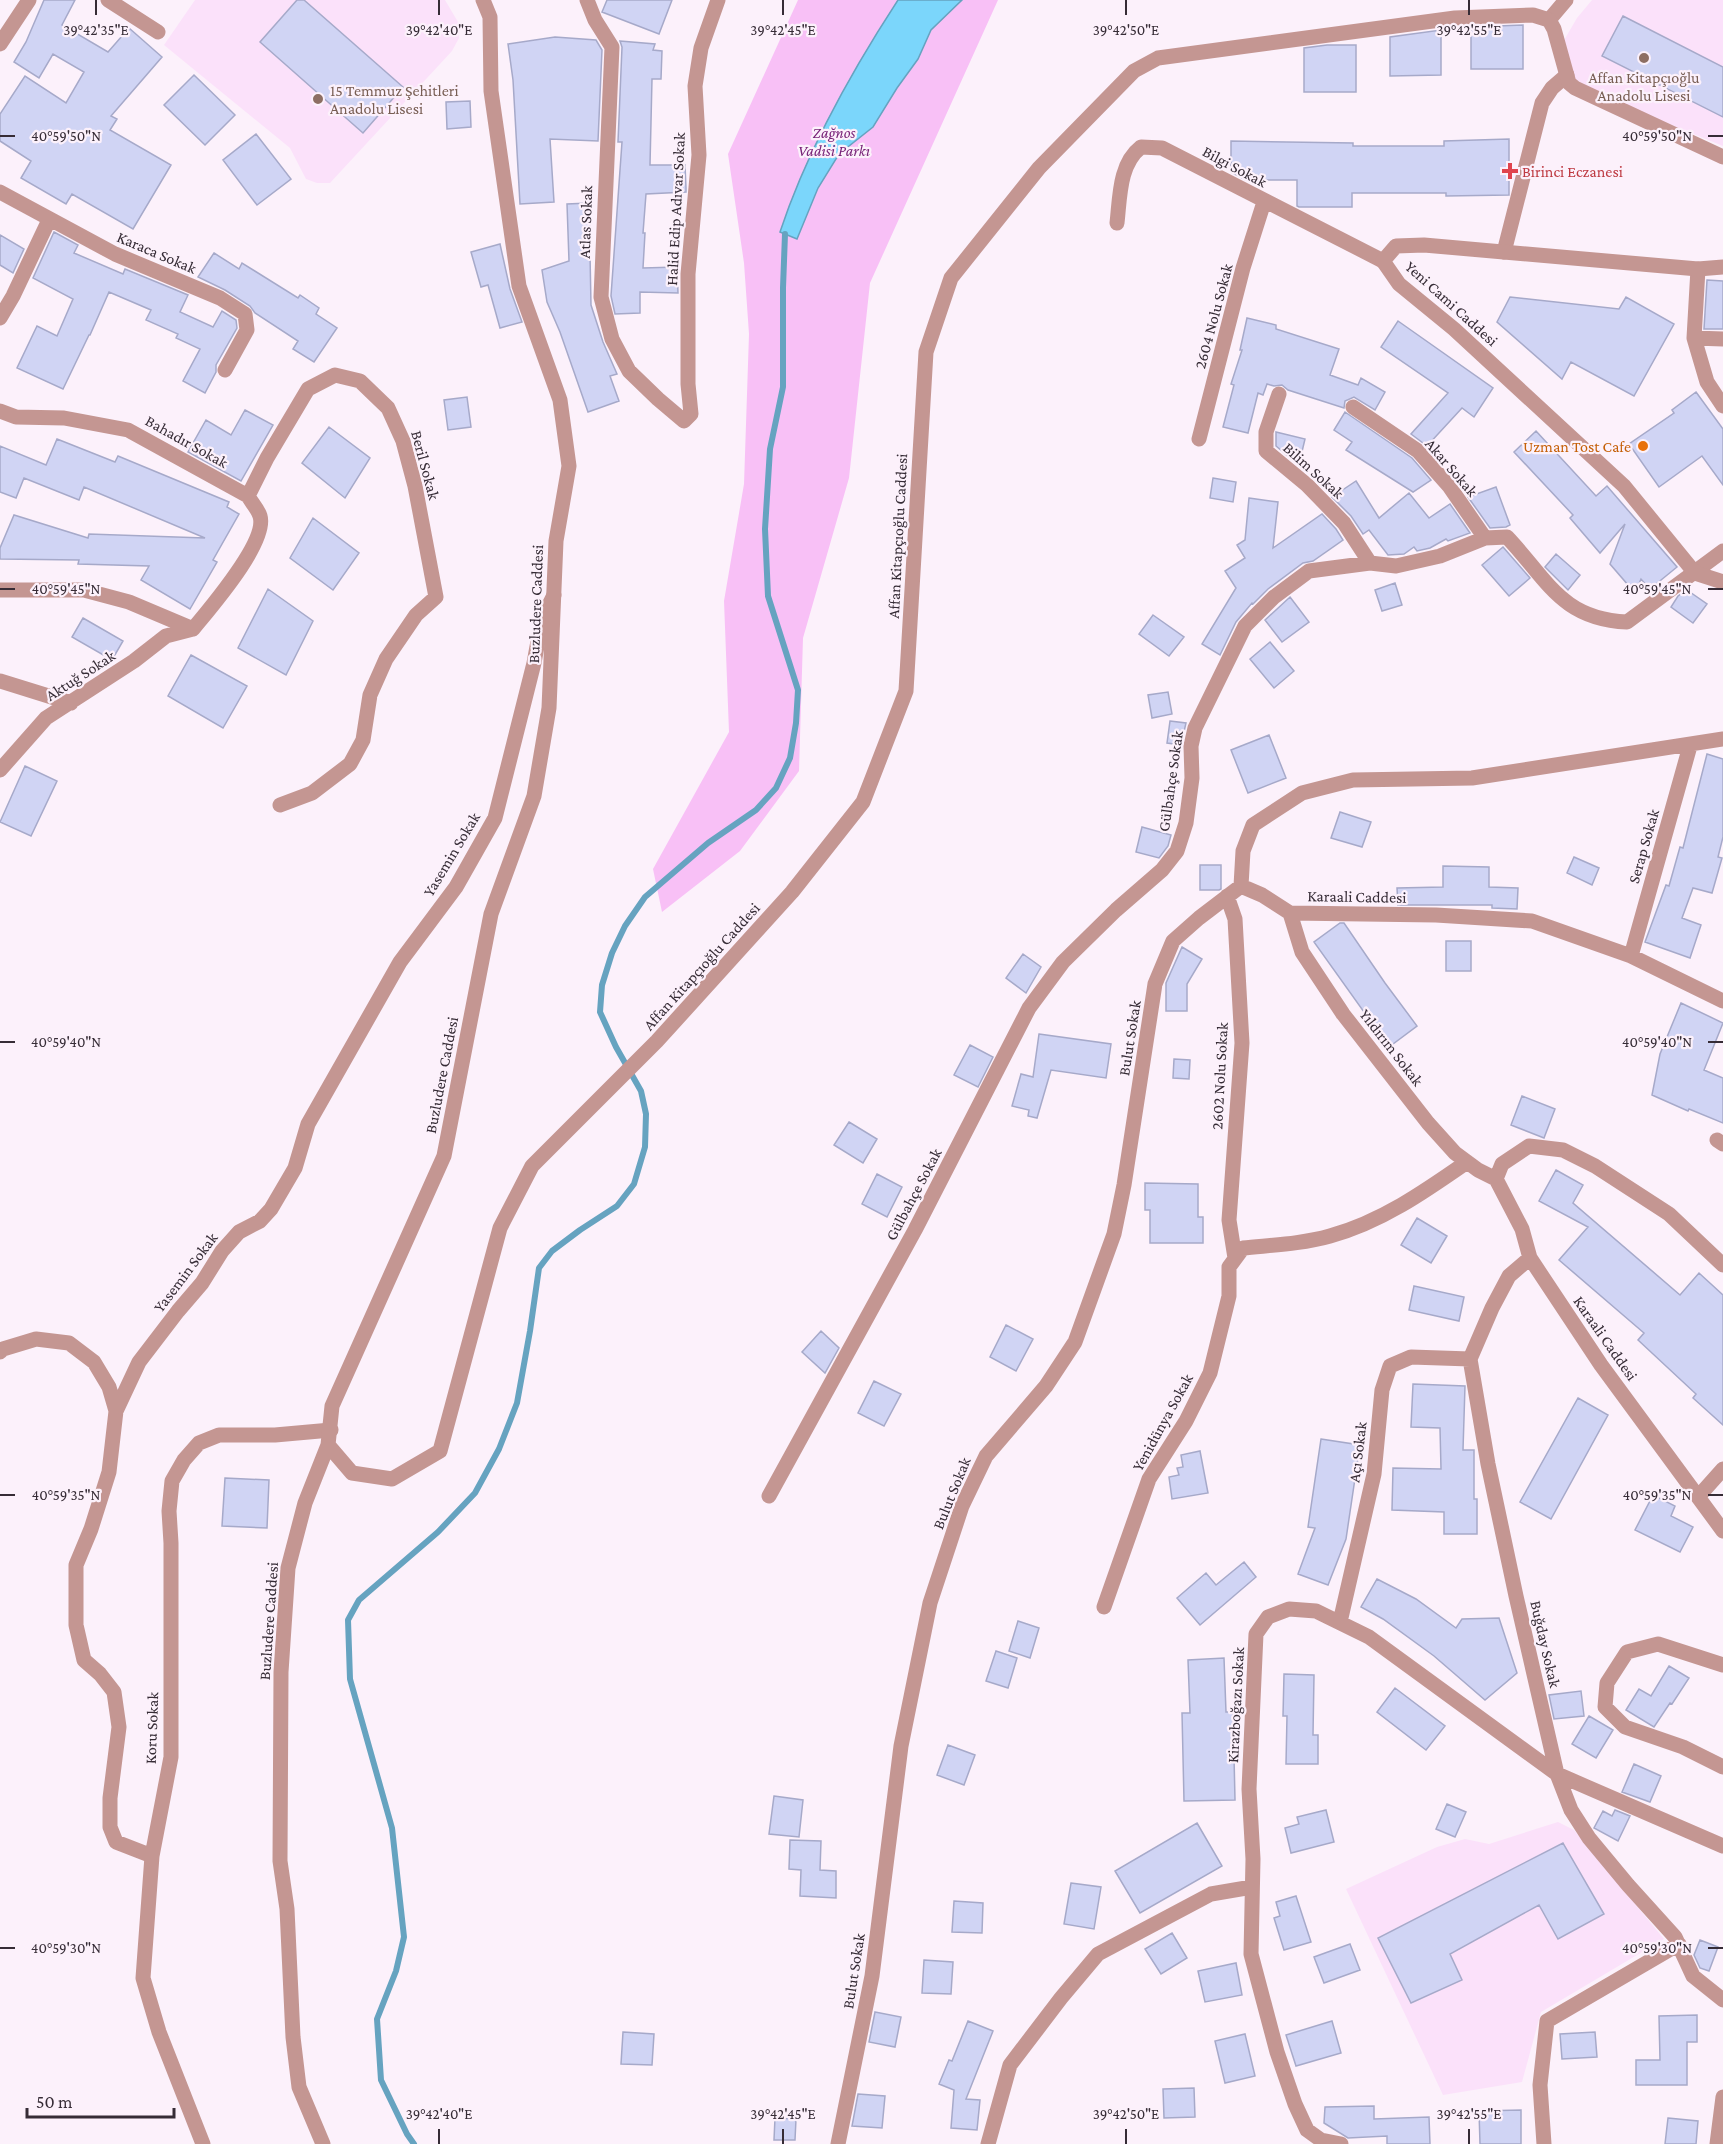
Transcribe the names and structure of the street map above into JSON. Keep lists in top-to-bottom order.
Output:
{
  "streets": {
    "street": [
      "Bilgi Sokak",
      "Halid Edip Adıvar Sokak",
      "Atlas Sokak",
      "Karaca Sokak",
      "Yeni Cami Caddesi",
      "2604 Nolu Sokak",
      "Bahadır Sokak",
      "Beril Sokak",
      "Akar Sokak",
      "Bilim Sokak",
      "Affan Kitapçıoğlu Caddesi",
      "Buzludere Caddesi",
      "Aktuğ Sokak",
      "Gülbahçe Sokak",
      "Serap Sokak",
      "Yasemin Sokak",
      "Karaali Caddesi",
      "Bulut Sokak",
      "Yıldırım Sokak",
      "2602 Nolu Sokak",
      "Yenidünya Sokak",
      "Açı Sokak",
      "Buğday Sokak",
      "Kirazboğazı Sokak",
      "Koru Sokak"
    ]
  },
  "crossings": [
    ["Bilgi Sokak", "Yeni Cami Caddesi"],
    ["Bilgi Sokak", "2604 Nolu Sokak"],
    ["Halid Edip Adıvar Sokak", "Atlas Sokak"],
    ["Bahadır Sokak", "Beril Sokak"],
    ["Akar Sokak", "Gülbahçe Sokak"],
    ["Bilim Sokak", "Gülbahçe Sokak"],
    ["Affan Kitapçıoğlu Caddesi", "Buzludere Caddesi"],
    ["Affan Kitapçıoğlu Caddesi", "Koru Sokak"],
    ["Buzludere Caddesi", "Yasemin Sokak"],
    ["Buzludere Caddesi", "Koru Sokak"],
    ["Serap Sokak", "Karaali Caddesi"],
    ["Yasemin Sokak", "Koru Sokak"],
    ["Karaali Caddesi", "Bulut Sokak"],
    ["Karaali Caddesi", "Yıldırım Sokak"],
    ["Bulut Sokak", "2602 Nolu Sokak"],
    ["2602 Nolu Sokak", "Yenidünya Sokak"],
    ["Açı Sokak", "Buğday Sokak"],
    ["Açı Sokak", "Kirazboğazı Sokak"],
    ["Buğday Sokak", "Kirazboğazı Sokak"]
  ],
  "parks": ["Zağnos Vadisi Parkı"],
  "places": {
    "other": ["Affan Kitapçıoğlu Anadolu Lisesi", "15 Temmuz Şehitleri Anadolu Lisesi", "Uzman Tost Cafe"],
    "health": ["Birinci Eczanesi"]
  },
  "scale_bar": "50 m",
  "coordinates": [
    "39°42'35\"E",
    "39°42'40\"E",
    "39°42'45\"E",
    "39°42'50\"E",
    "39°42'55\"E",
    "40°59'50\"N",
    "40°59'45\"N",
    "40°59'40\"N",
    "40°59'35\"N",
    "40°59'30\"N"
  ]
}
